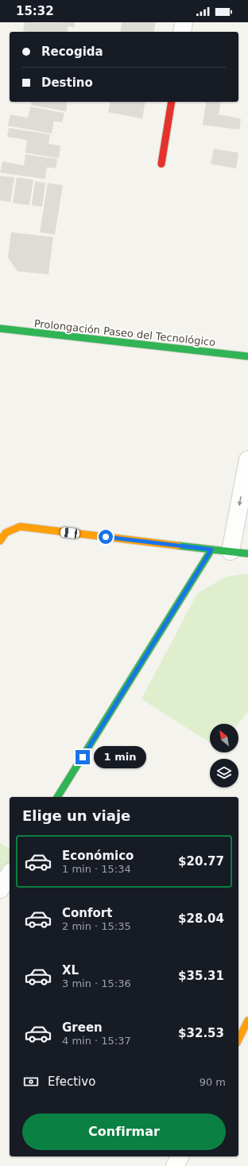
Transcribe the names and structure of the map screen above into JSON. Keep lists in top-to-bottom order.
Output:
{
  "streets": {
    "street": ["Prolongación Paseo del Tecnológico"]
  },
  "north": "top left",
  "page": {
    "status": "15:32",
    "banner": ["Recogida", "Destino"],
    "bubble": "1 min",
    "heading": "Elige un viaje",
    "list": [
      {
        "name": "Económico",
        "note": "1 min · 15:34",
        "value": "$20.77"
      },
      {
        "name": "Confort",
        "note": "2 min · 15:35",
        "value": "$28.04"
      },
      {
        "name": "XL",
        "note": "3 min · 15:36",
        "value": "$35.31"
      },
      {
        "name": "Green",
        "note": "4 min · 15:37",
        "value": "$32.53"
      }
    ],
    "pay": ["Efectivo", "90 m"],
    "buttons": "Confirmar"
  }
}
